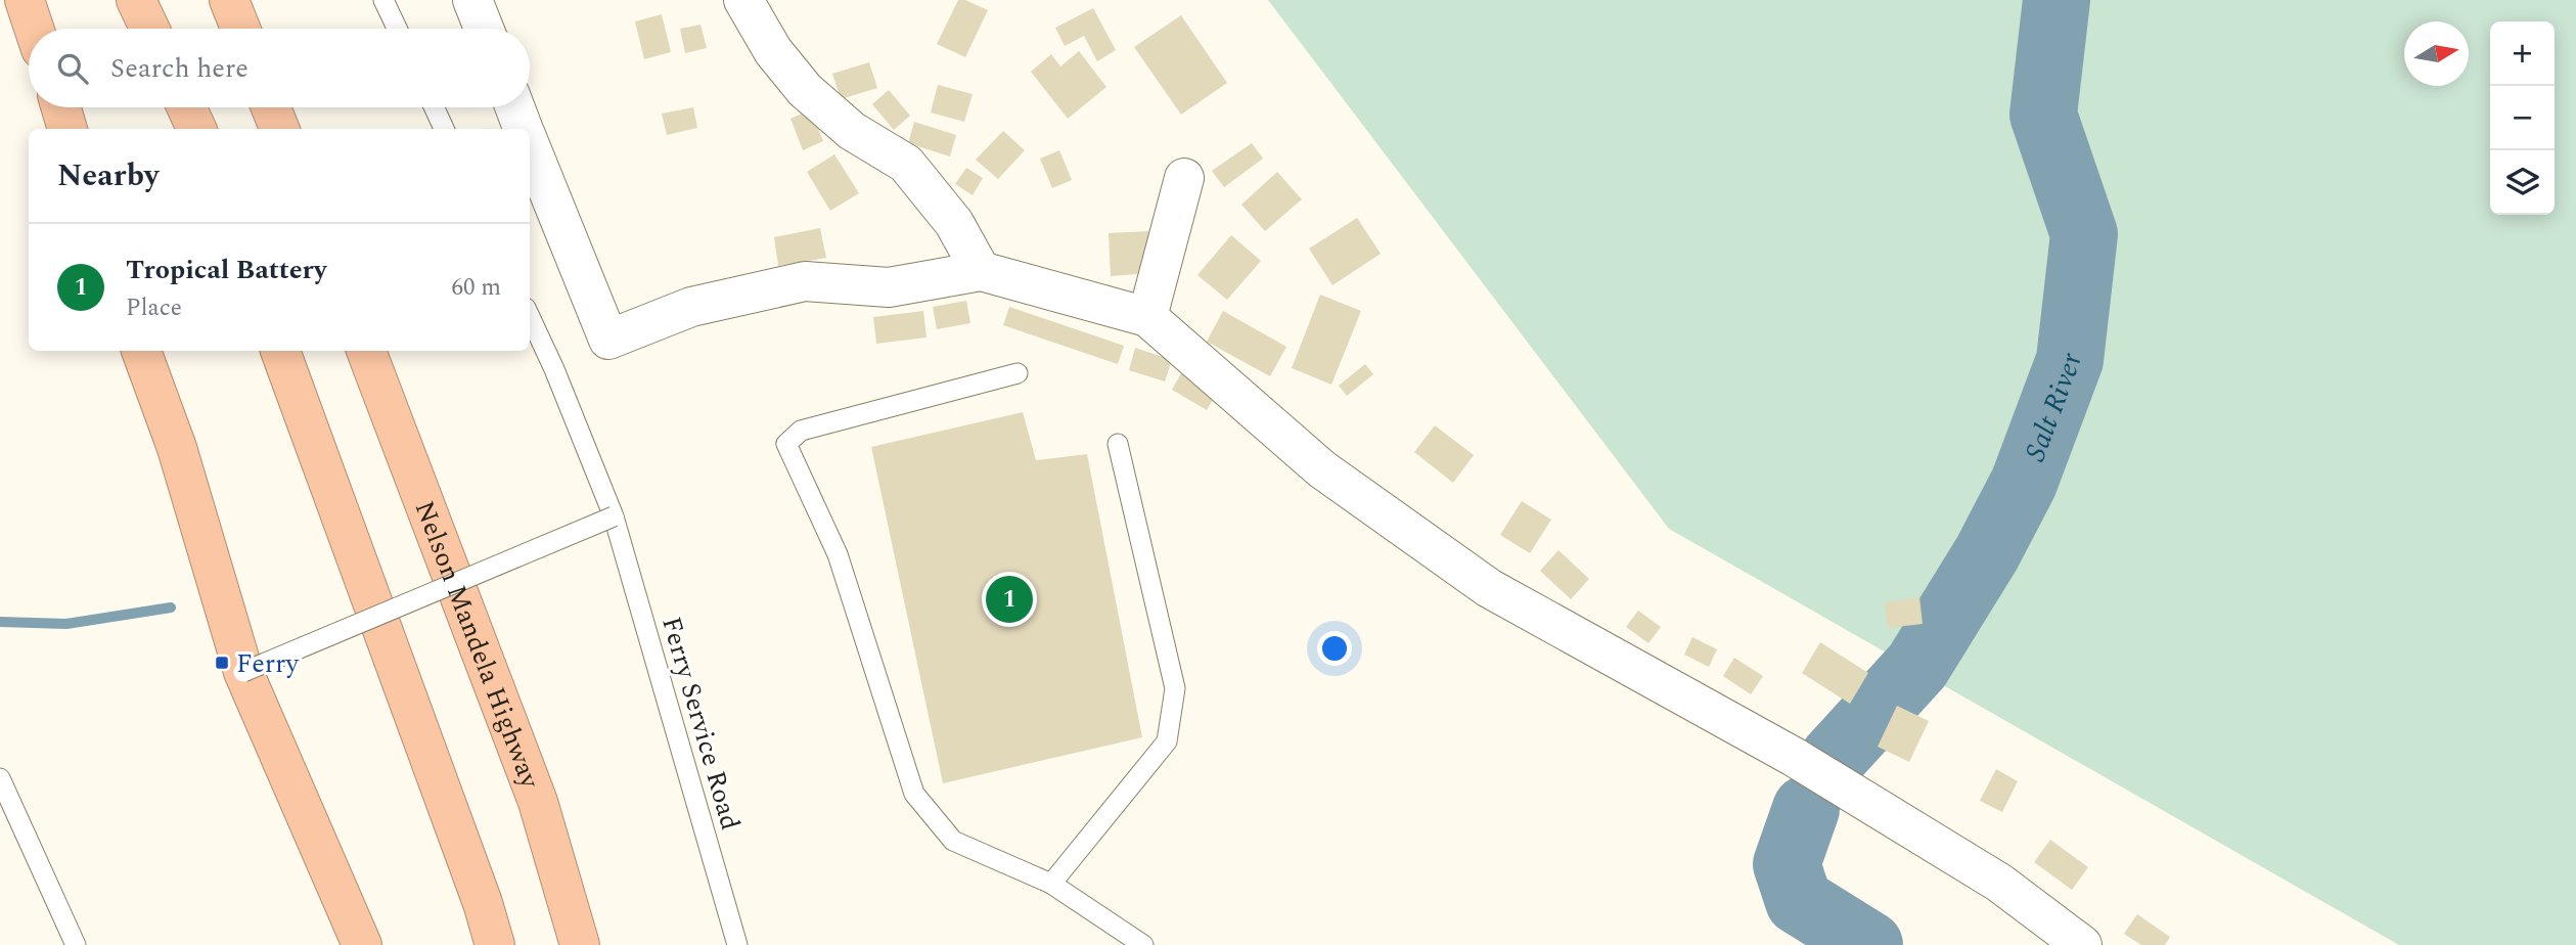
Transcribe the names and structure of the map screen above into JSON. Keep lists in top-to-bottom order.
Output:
{
  "streets": {
    "highway": ["Nelson Mandela Highway"],
    "lane": ["Ferry Service Road"]
  },
  "water": ["Salt River"],
  "places": {
    "transit": ["Ferry"]
  },
  "north": "right",
  "page": {
    "map_buttons": ["+", "−"],
    "search": "Search here",
    "heading": "Nearby",
    "list": [
      {
        "mark": "1",
        "name": "Tropical Battery",
        "note": "Place",
        "value": "60 m"
      }
    ],
    "pins": "1"
  }
}
